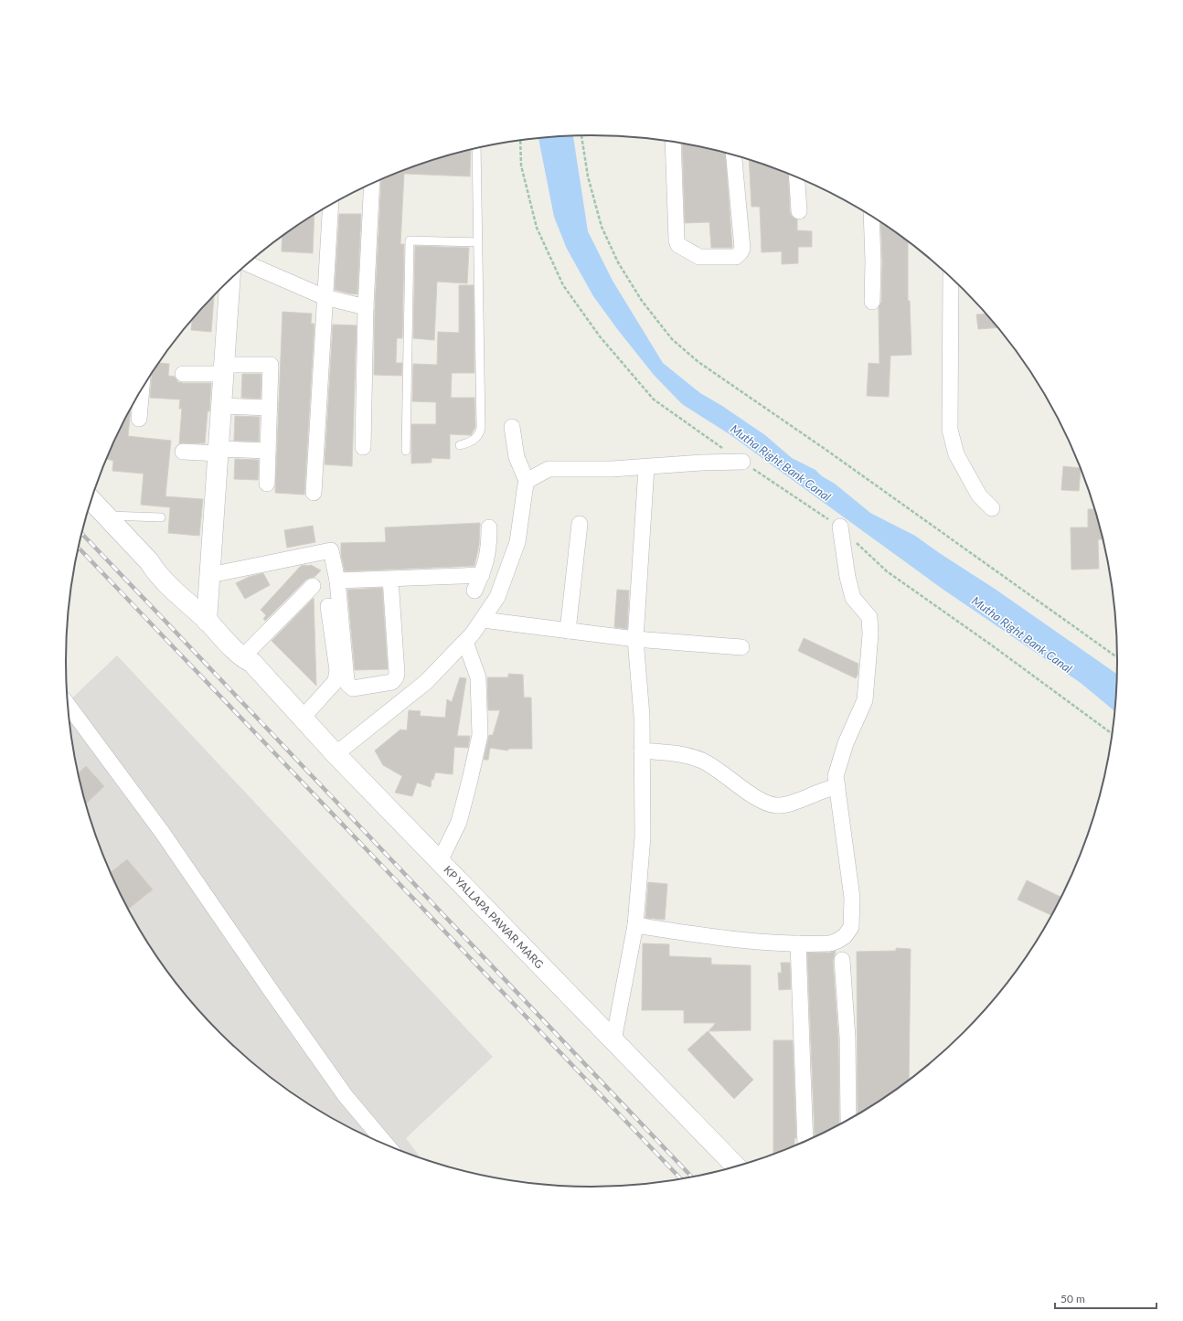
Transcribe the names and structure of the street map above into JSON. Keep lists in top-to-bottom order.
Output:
{
  "streets": {
    "street": ["KP YALLAPA PAWAR MARG"]
  },
  "water": ["Mutha Right Bank Canal"],
  "scale_bar": "50 m"
}
